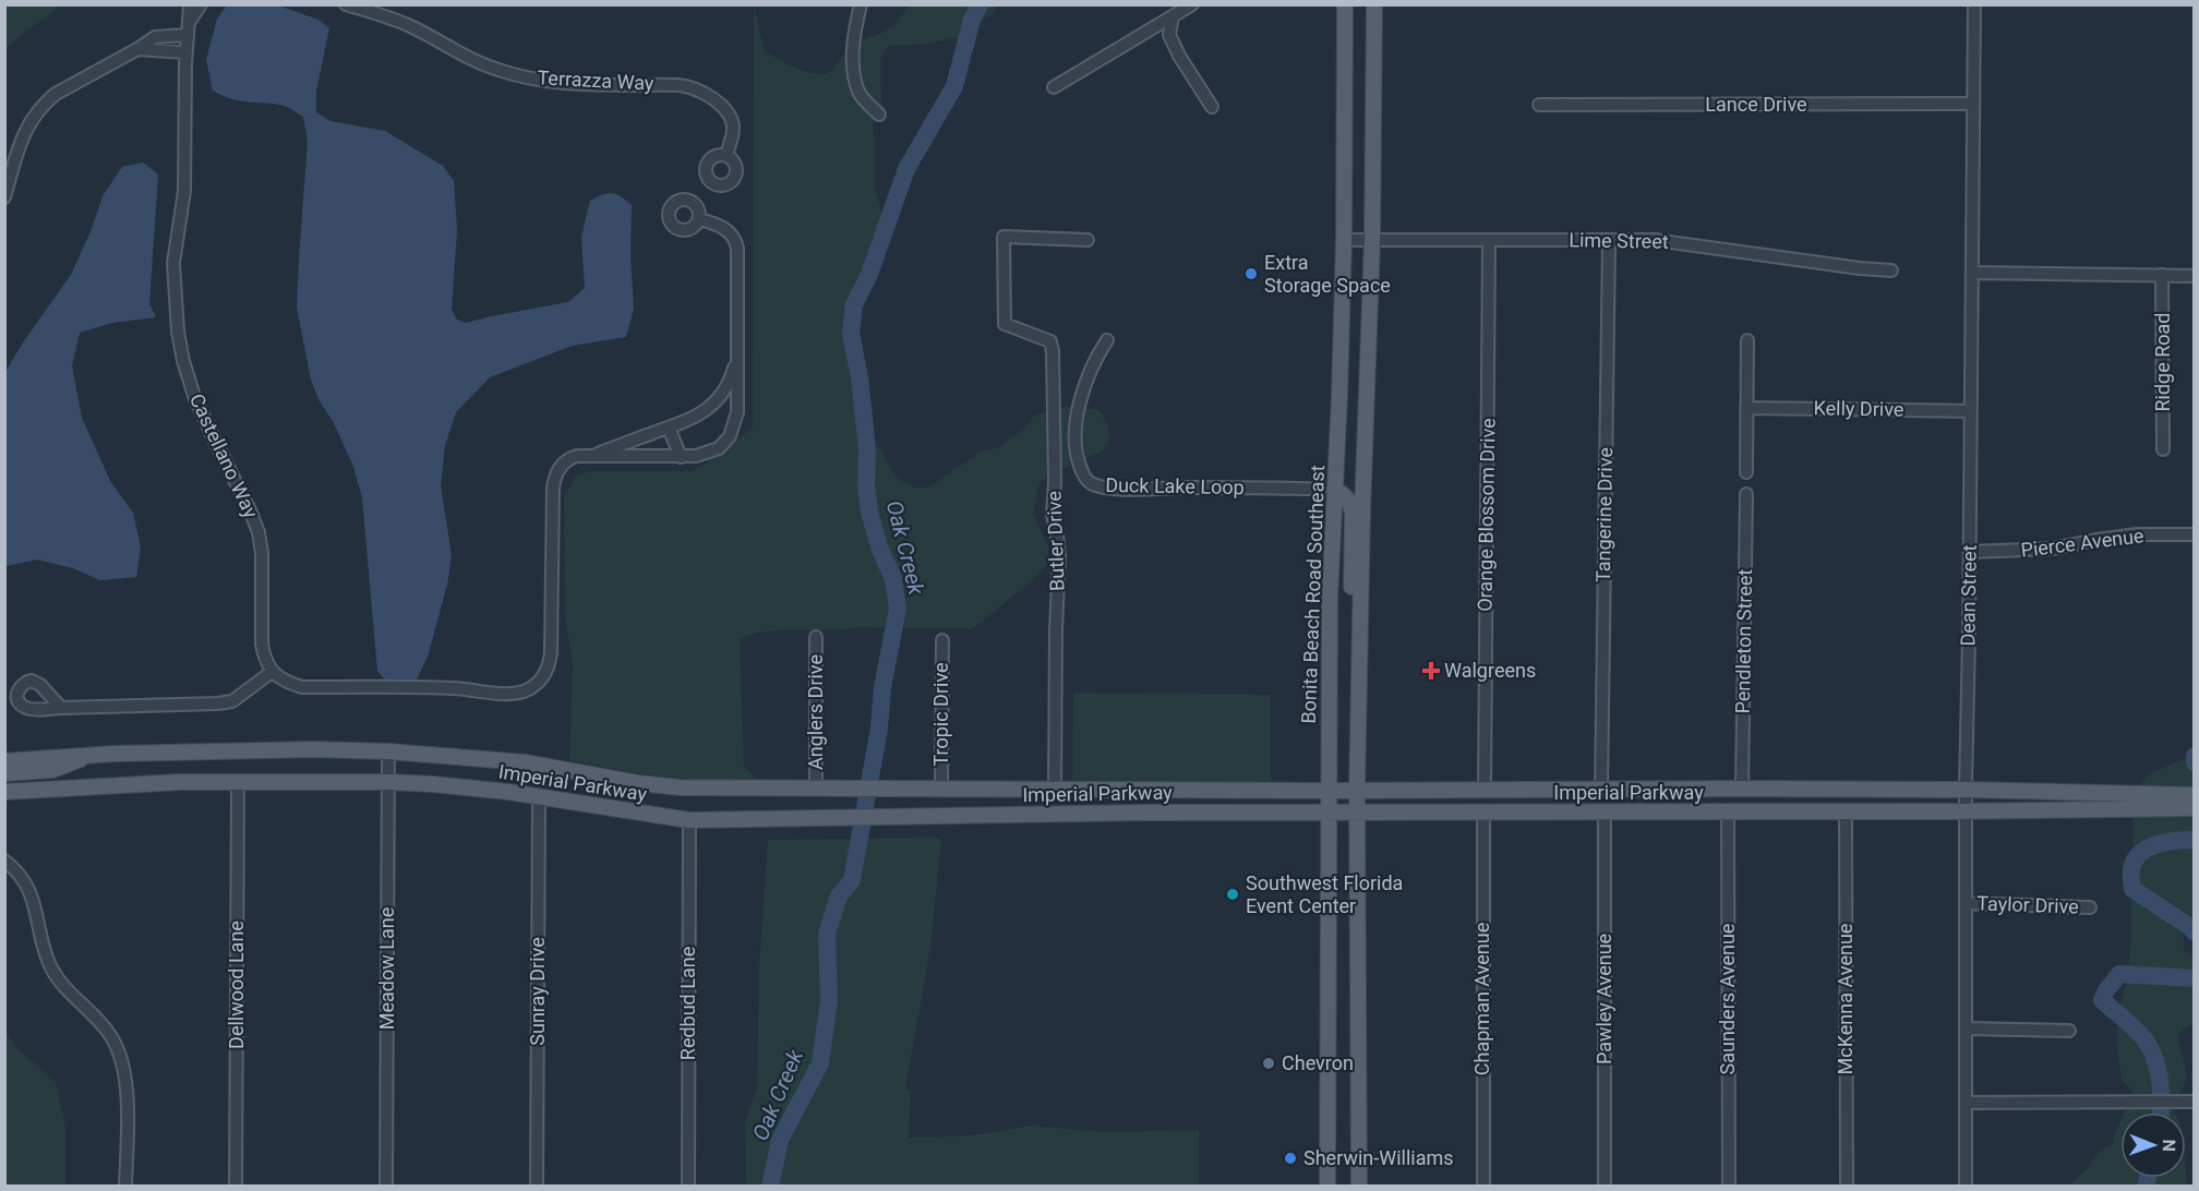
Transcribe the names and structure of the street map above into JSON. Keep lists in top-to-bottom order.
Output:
{
  "streets": {
    "main road": ["Bonita Beach Road Southeast", "Imperial Parkway"],
    "street": [
      "Terrazza Way",
      "Lance Drive",
      "Lime Street",
      "Ridge Road",
      "Kelly Drive",
      "Castellano Way",
      "Duck Lake Loop",
      "Orange Blossom Drive",
      "Tangerine Drive",
      "Butler Drive",
      "Pierce Avenue",
      "Dean Street",
      "Pendleton Street",
      "Anglers Drive",
      "Tropic Drive",
      "Taylor Drive",
      "Meadow Lane",
      "Dellwood Lane",
      "Sunray Drive",
      "Chapman Avenue",
      "Pawley Avenue",
      "Saunders Avenue",
      "McKenna Avenue",
      "Redbud Lane"
    ]
  },
  "crossings": [
    ["Lance Drive", "Dean Street"],
    ["Lime Street", "Orange Blossom Drive"],
    ["Lime Street", "Tangerine Drive"],
    ["Lime Street", "Bonita Beach Road Southeast"],
    ["Kelly Drive", "Dean Street"],
    ["Duck Lake Loop", "Bonita Beach Road Southeast"],
    ["Orange Blossom Drive", "Imperial Parkway"],
    ["Tangerine Drive", "Imperial Parkway"],
    ["Butler Drive", "Imperial Parkway"],
    ["Pierce Avenue", "Dean Street"],
    ["Bonita Beach Road Southeast", "Imperial Parkway"],
    ["Dean Street", "Imperial Parkway"],
    ["Dean Street", "Taylor Drive"],
    ["Pendleton Street", "Imperial Parkway"],
    ["Anglers Drive", "Imperial Parkway"],
    ["Tropic Drive", "Imperial Parkway"],
    ["Imperial Parkway", "Meadow Lane"],
    ["Imperial Parkway", "Dellwood Lane"],
    ["Imperial Parkway", "Sunray Drive"],
    ["Imperial Parkway", "Chapman Avenue"],
    ["Imperial Parkway", "Pawley Avenue"],
    ["Imperial Parkway", "Saunders Avenue"],
    ["Imperial Parkway", "McKenna Avenue"],
    ["Imperial Parkway", "Redbud Lane"]
  ],
  "water": ["Oak Creek"],
  "places": {
    "other": [
      "Extra Storage Space",
      "Southwest Florida Event Center",
      "Chevron",
      "Sherwin-Williams"
    ],
    "health": ["Walgreens"]
  },
  "north": "right"
}
